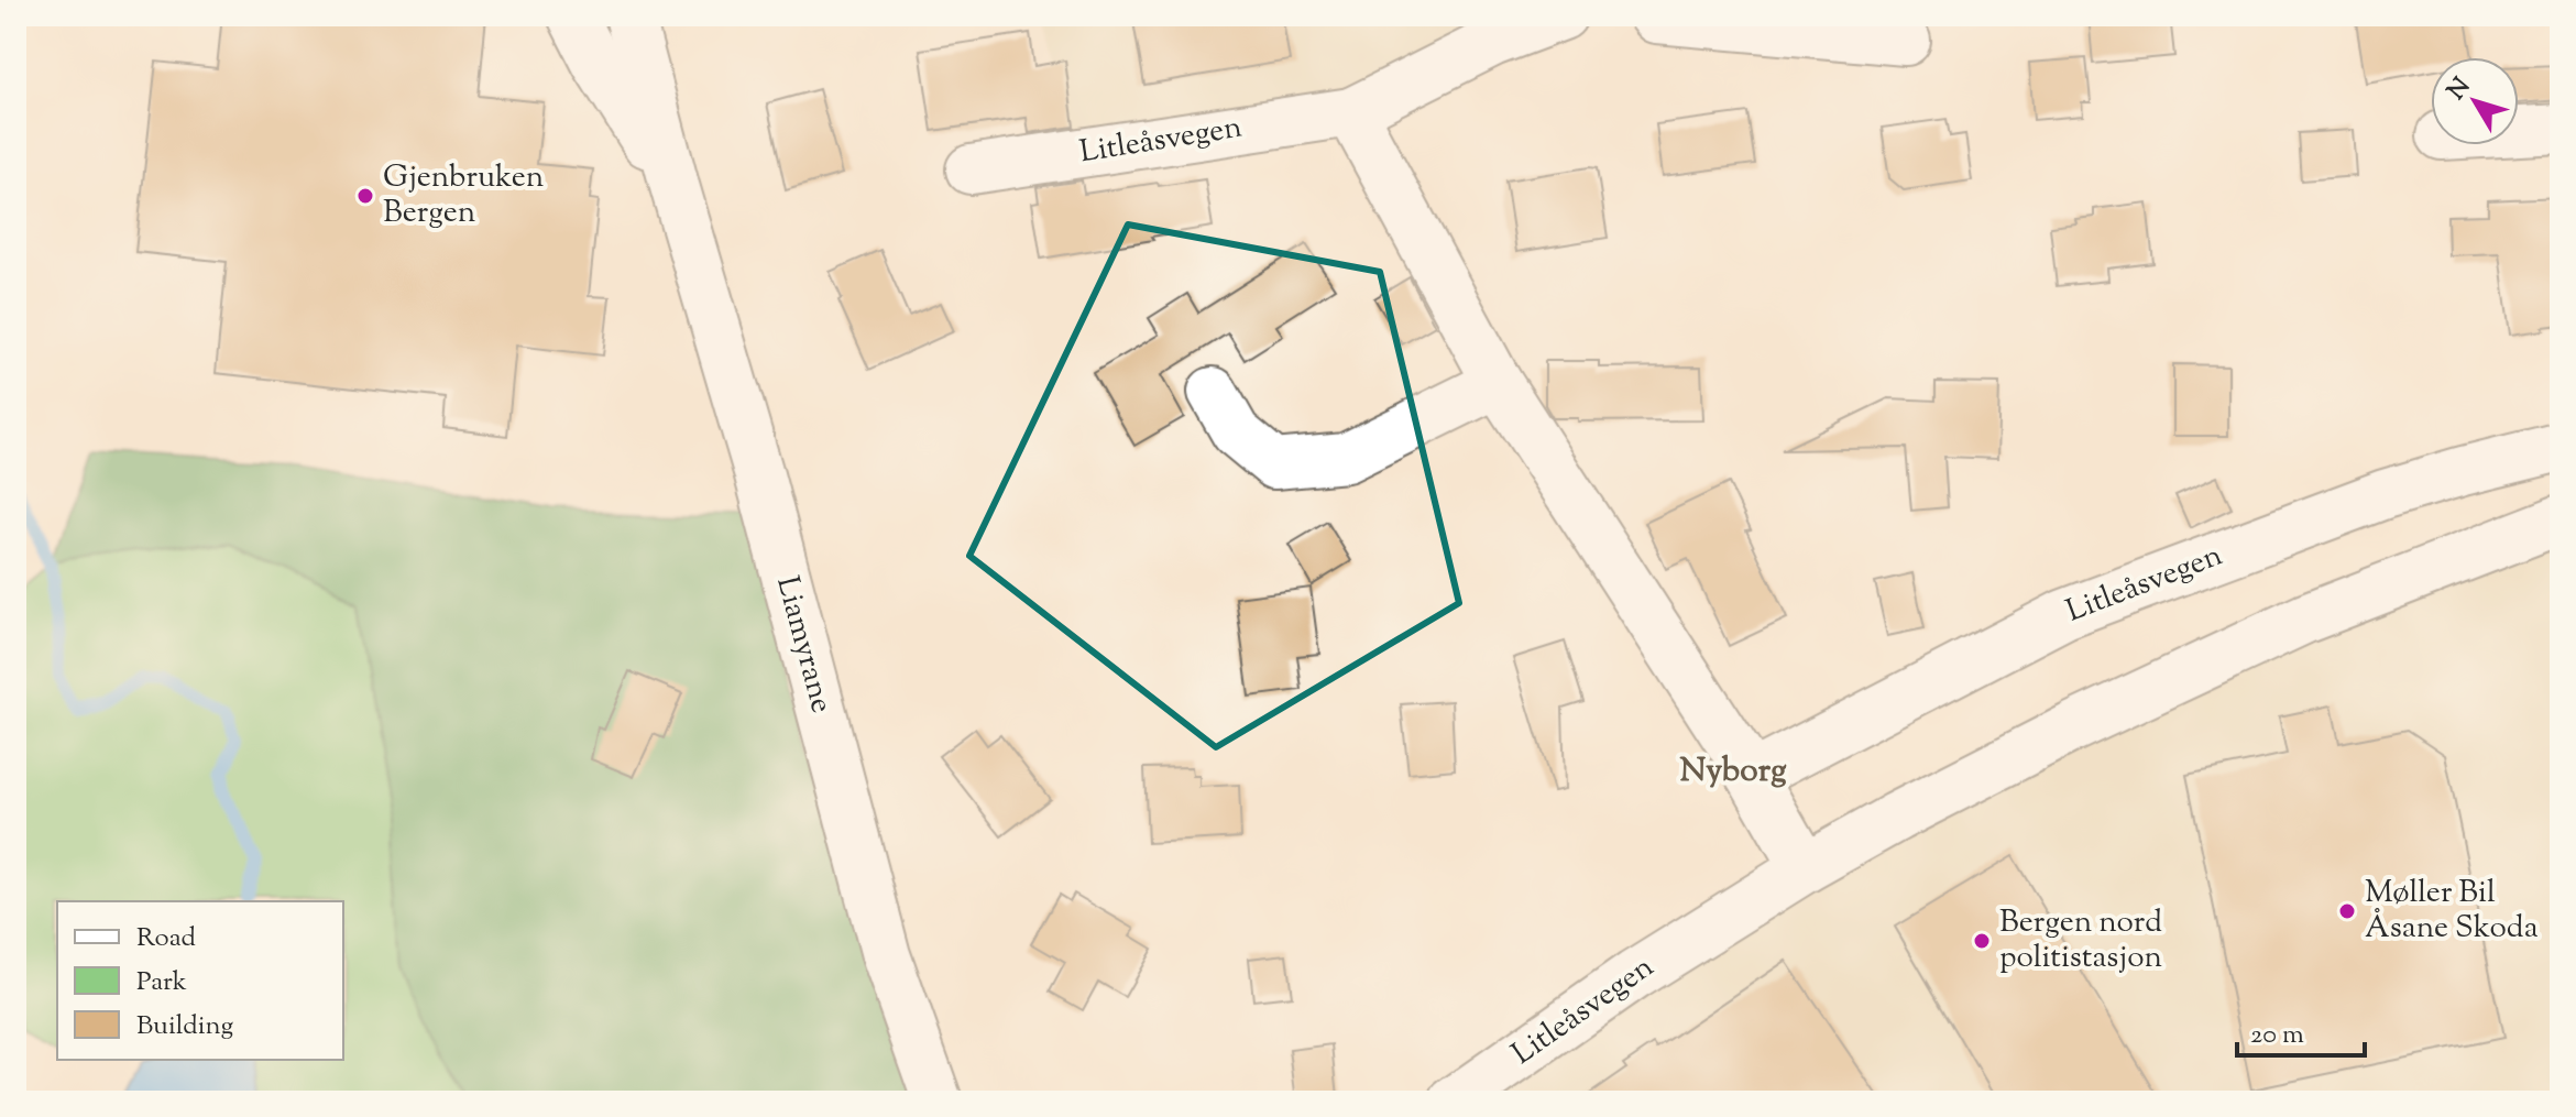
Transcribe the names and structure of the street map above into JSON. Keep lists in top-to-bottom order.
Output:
{
  "streets": {
    "street": ["Litleåsvegen", "Liamyrane"]
  },
  "districts": ["Nyborg"],
  "places": ["Gjenbruken Bergen", "Møller Bil Åsane Skoda", "Bergen nord politistasjon"],
  "legend": ["Road", "Park", "Building"],
  "scale_bar": "20 m",
  "north": "top left"
}
